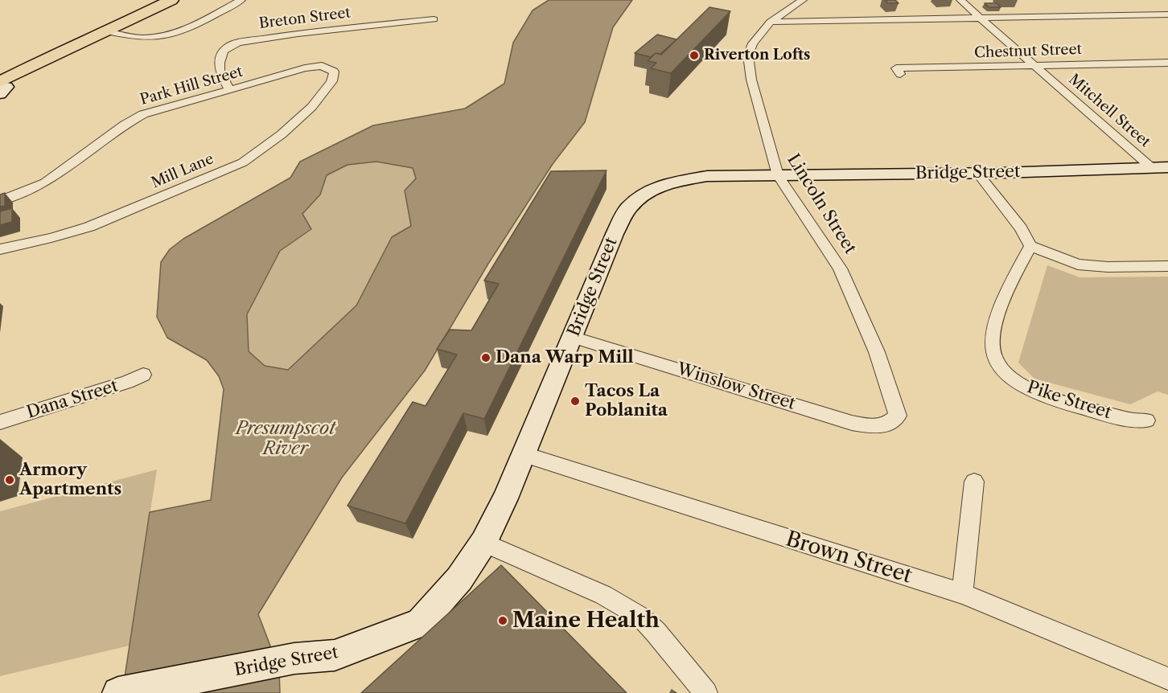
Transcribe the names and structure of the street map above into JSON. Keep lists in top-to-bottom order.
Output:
{
  "streets": {
    "street": [
      "Breton Street",
      "Chestnut Street",
      "Park Hill Street",
      "Mitchell Street",
      "Mill Lane",
      "Bridge Street",
      "Lincoln Street",
      "Winslow Street",
      "Dana Street",
      "Pike Street",
      "Brown Street"
    ]
  },
  "crossings": [
    ["Breton Street", "Park Hill Street"],
    ["Chestnut Street", "Mitchell Street"],
    ["Park Hill Street", "Mill Lane"],
    ["Mitchell Street", "Bridge Street"],
    ["Bridge Street", "Lincoln Street"],
    ["Bridge Street", "Winslow Street"],
    ["Bridge Street", "Brown Street"],
    ["Lincoln Street", "Winslow Street"]
  ],
  "water": ["Presumpscot River"],
  "places": [
    "Riverton Lofts",
    "Dana Warp Mill",
    "Tacos La Poblanita",
    "Armory Apartments",
    "Maine Health"
  ]
}
